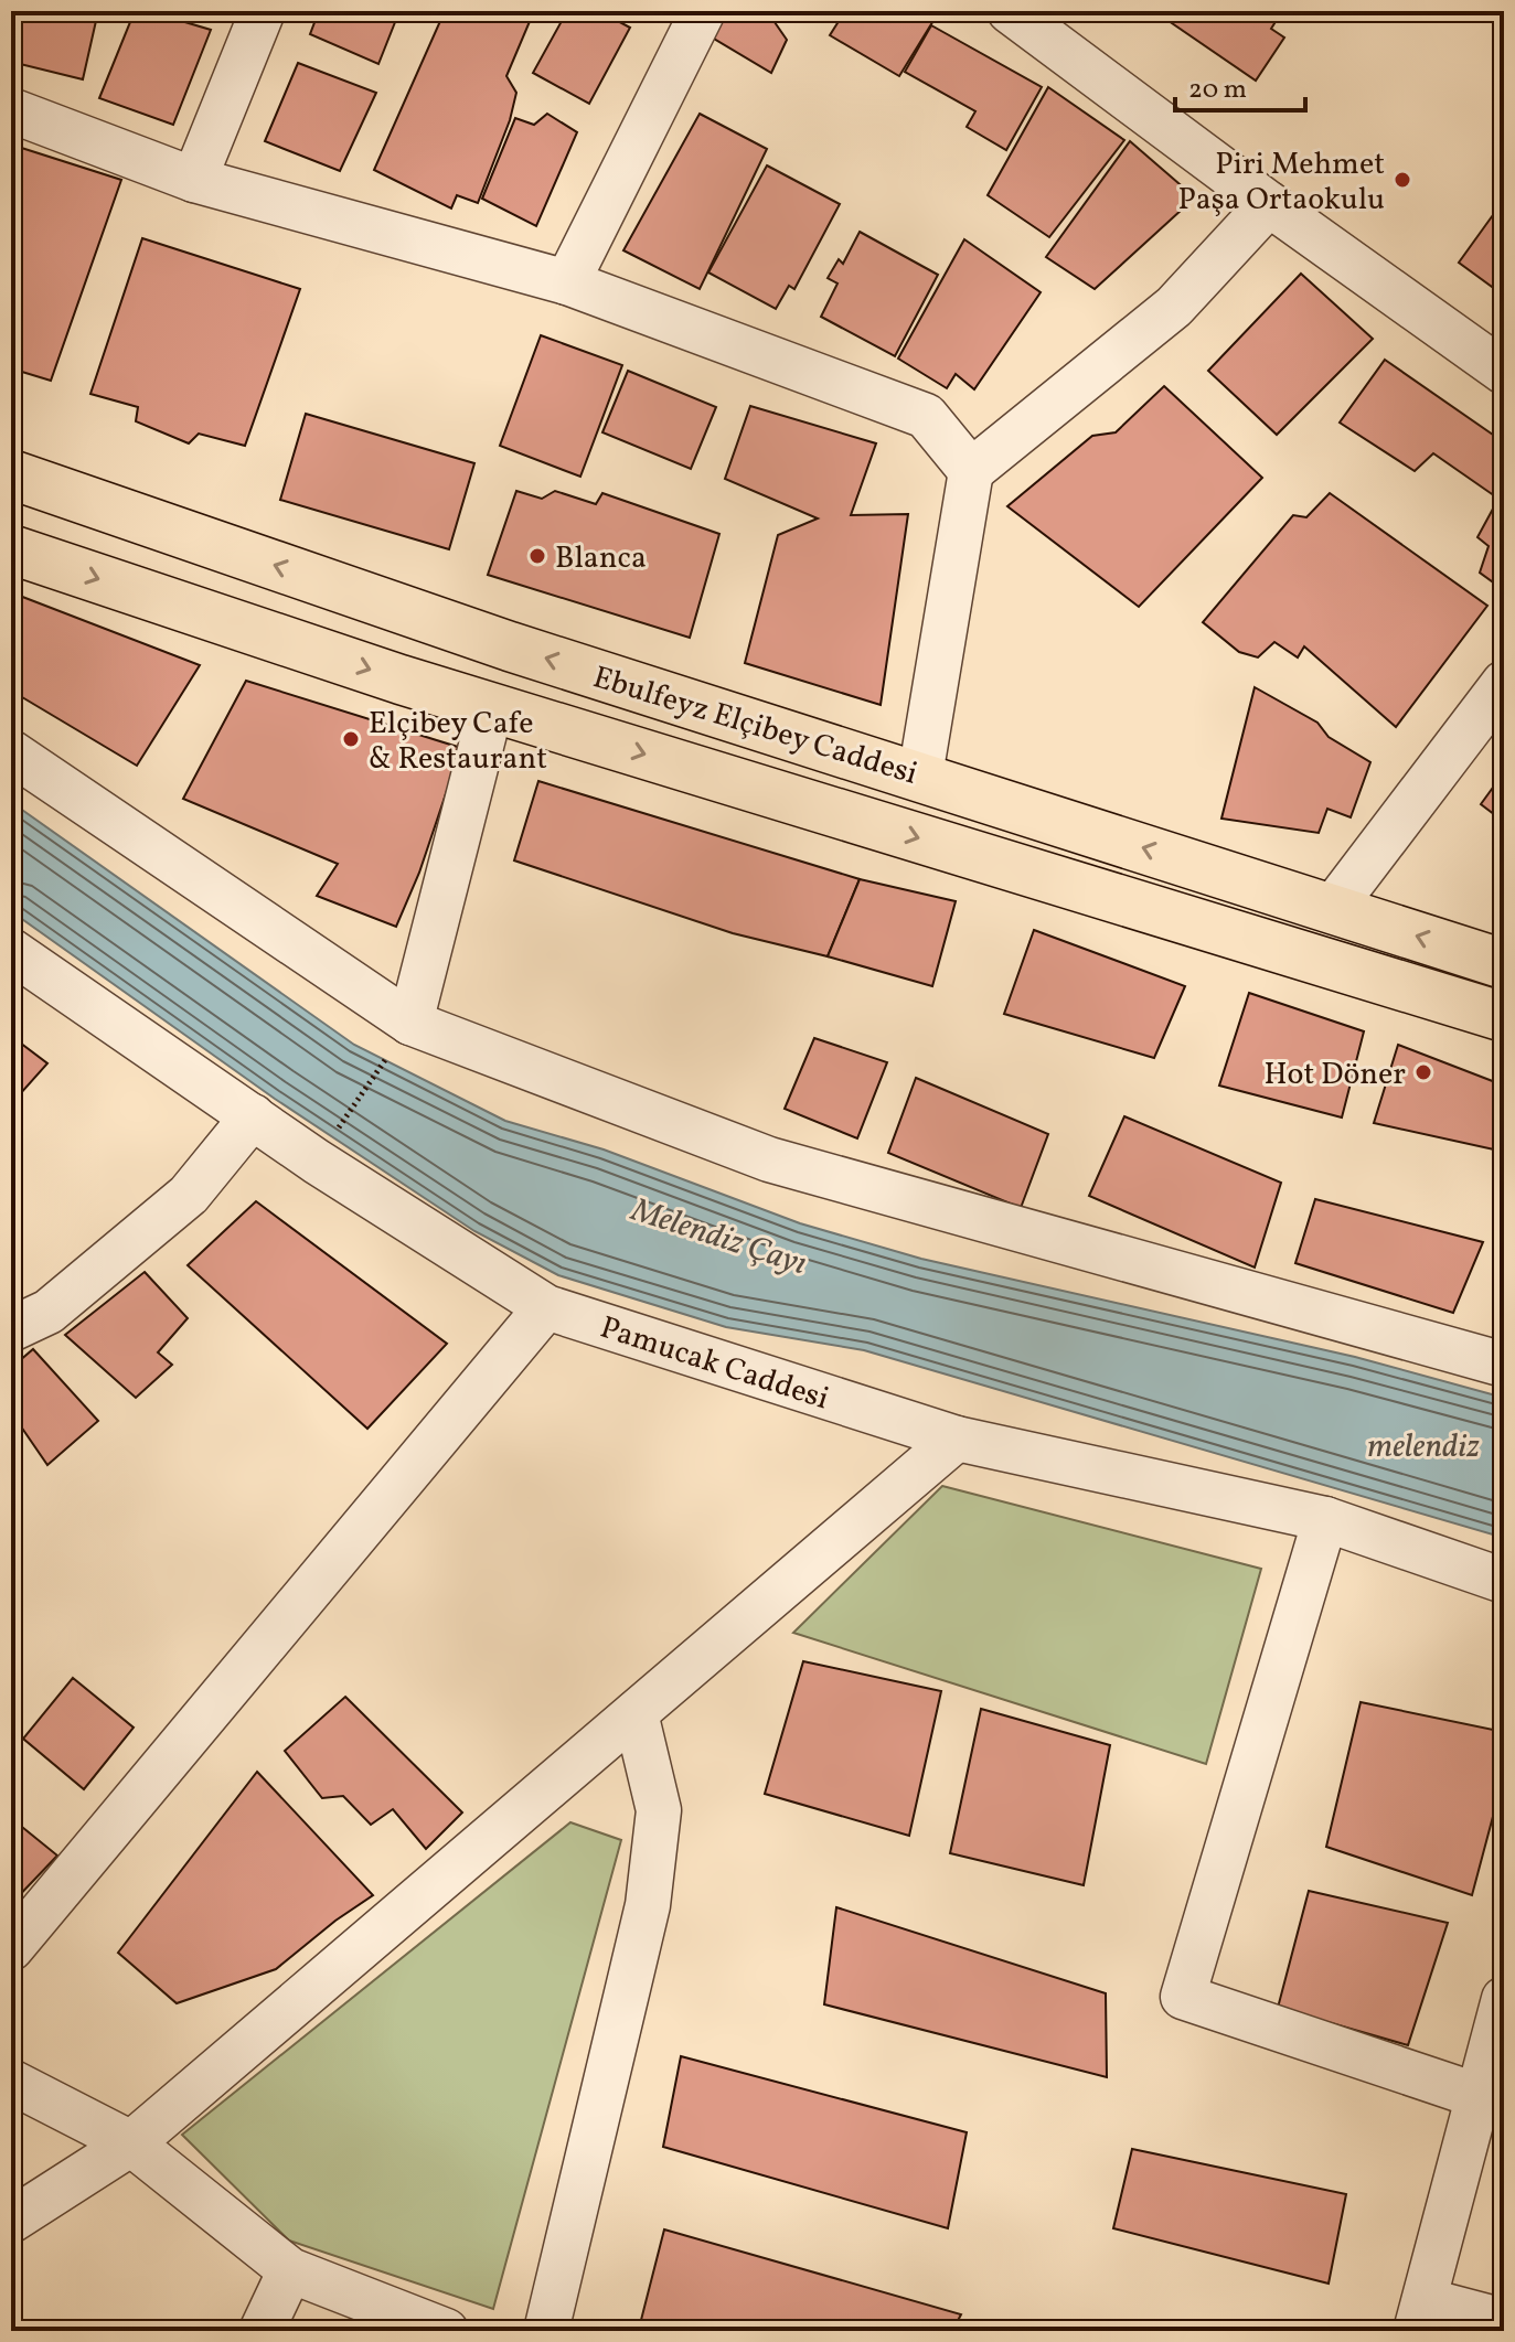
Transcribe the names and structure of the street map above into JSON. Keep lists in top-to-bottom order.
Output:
{
  "streets": {
    "main road": ["Ebulfeyz Elçibey Caddesi"],
    "street": ["Pamucak Caddesi"]
  },
  "water": ["Melendiz Çayı", "melendiz"],
  "places": [
    "Piri Mehmet Paşa Ortaokulu",
    "Blanca",
    "Elçibey Cafe & Restaurant",
    "Hot Döner"
  ],
  "scale_bar": "20 m"
}
